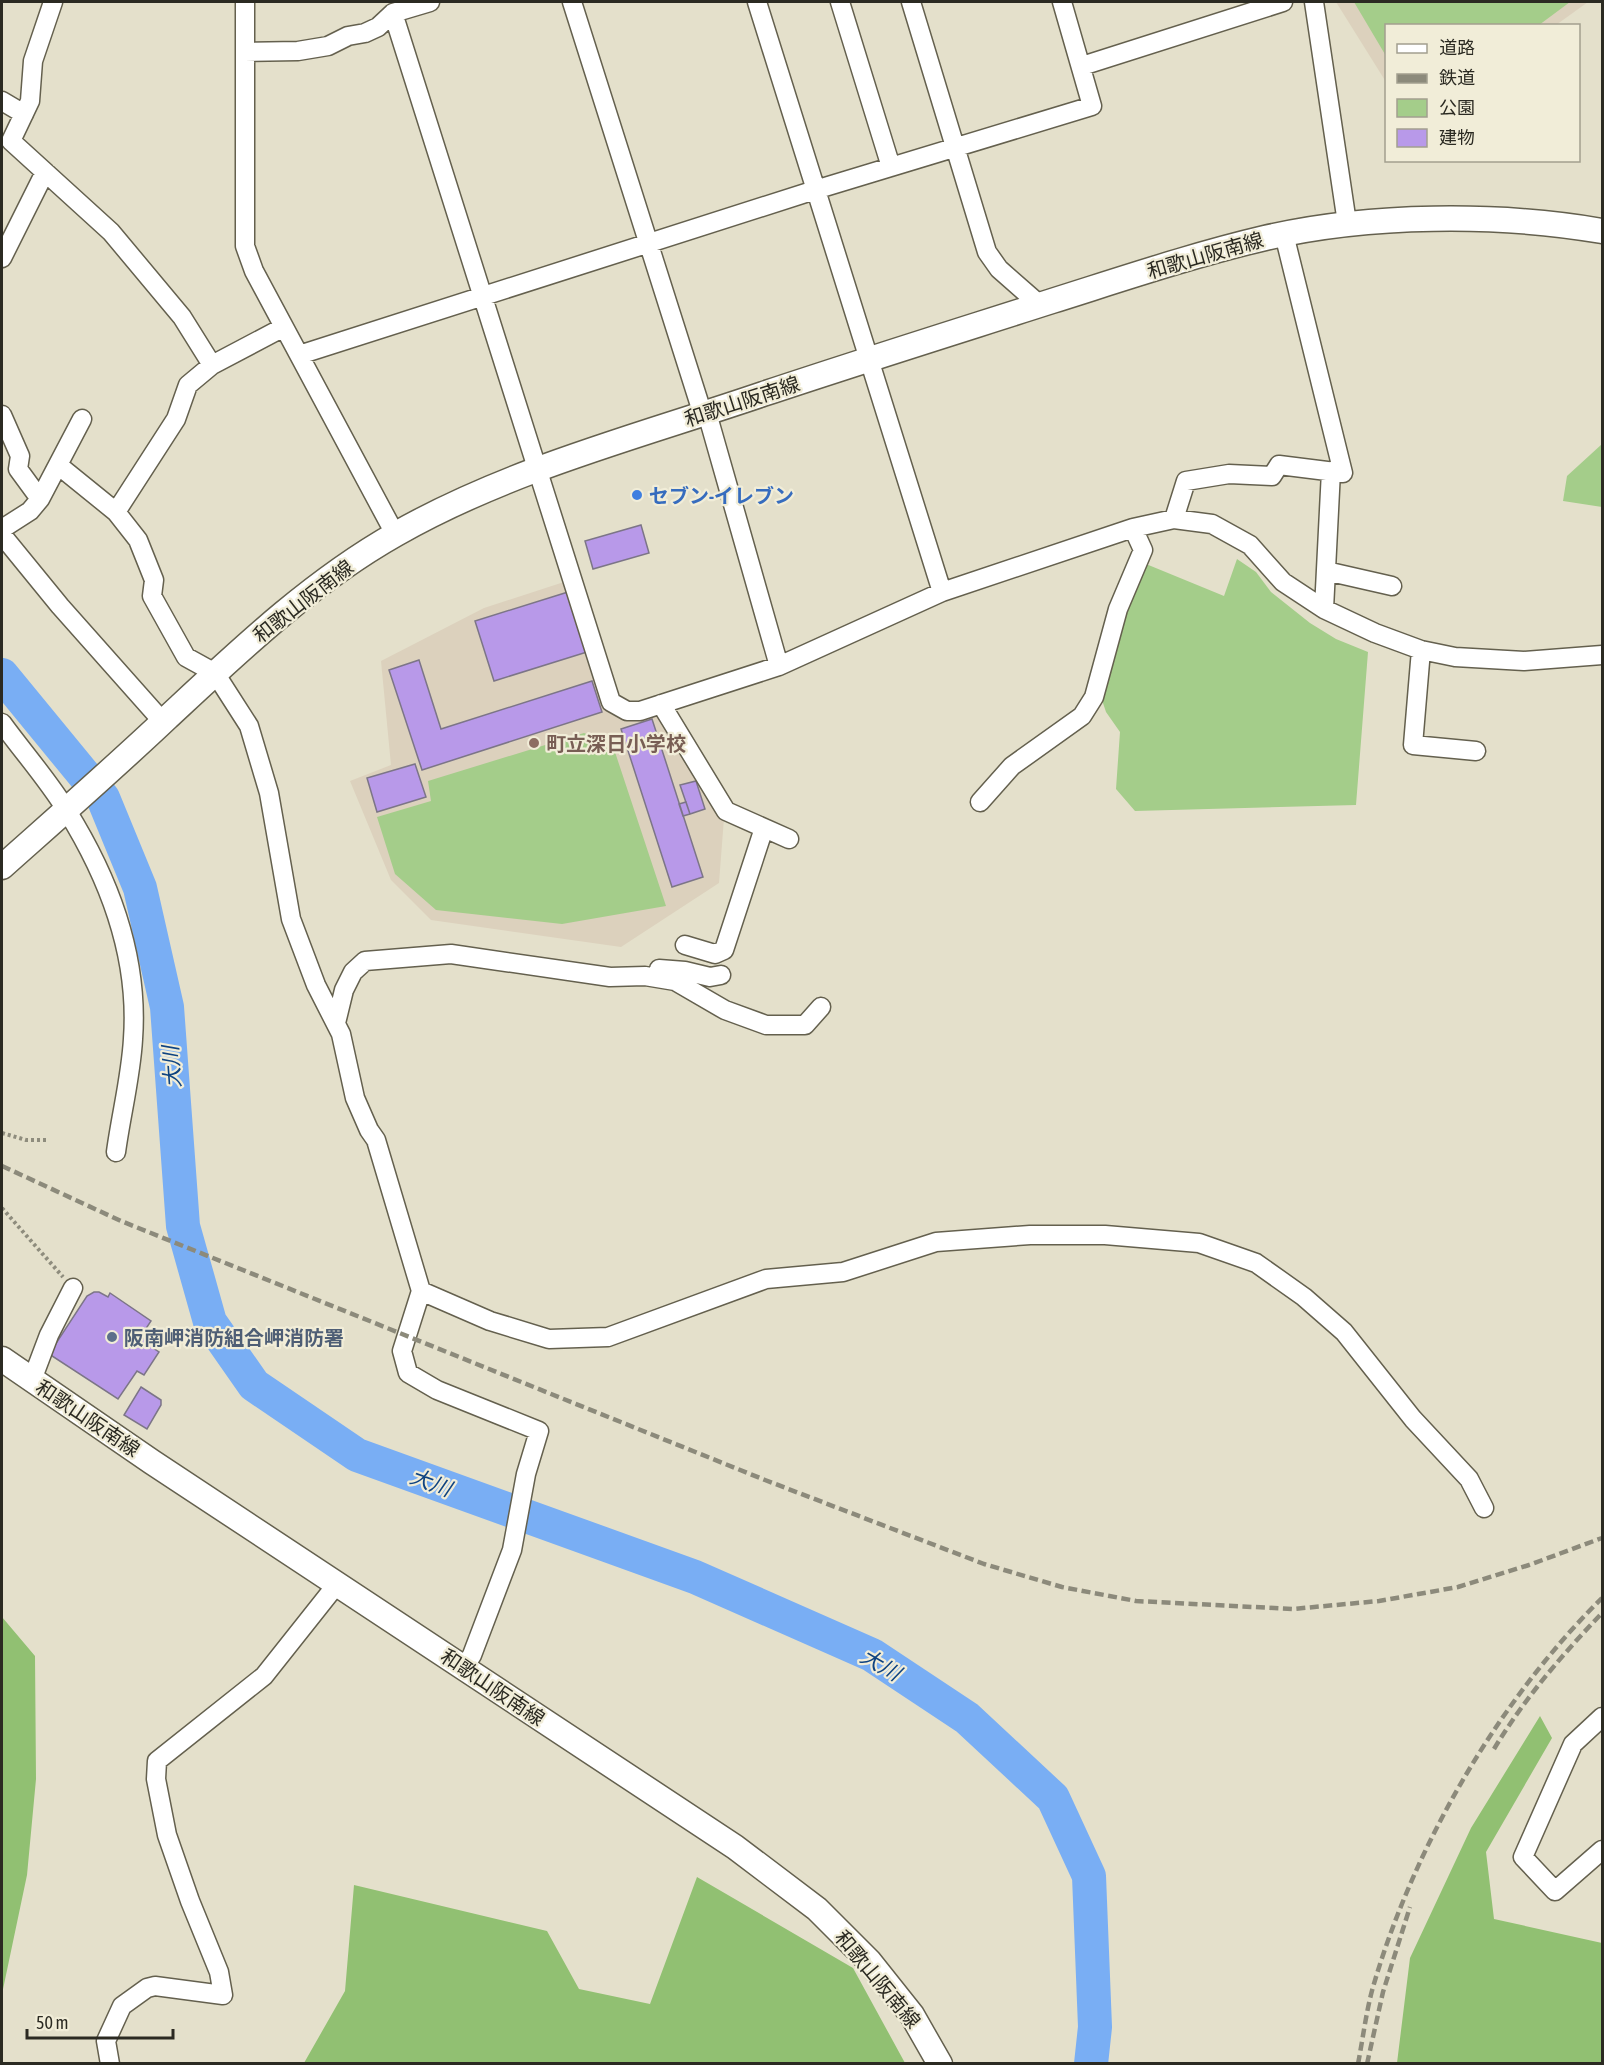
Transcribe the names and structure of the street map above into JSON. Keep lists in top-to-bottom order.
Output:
{
  "streets": {
    "main road": ["和歌山阪南線"]
  },
  "water": ["大川"],
  "places": ["セブン-イレブン", "町立深日小学校", "阪南岬消防組合岬消防署"],
  "legend": [
    "道路",
    "鉄道",
    "公園",
    "建物"
  ],
  "scale_bar": "50 m"
}
